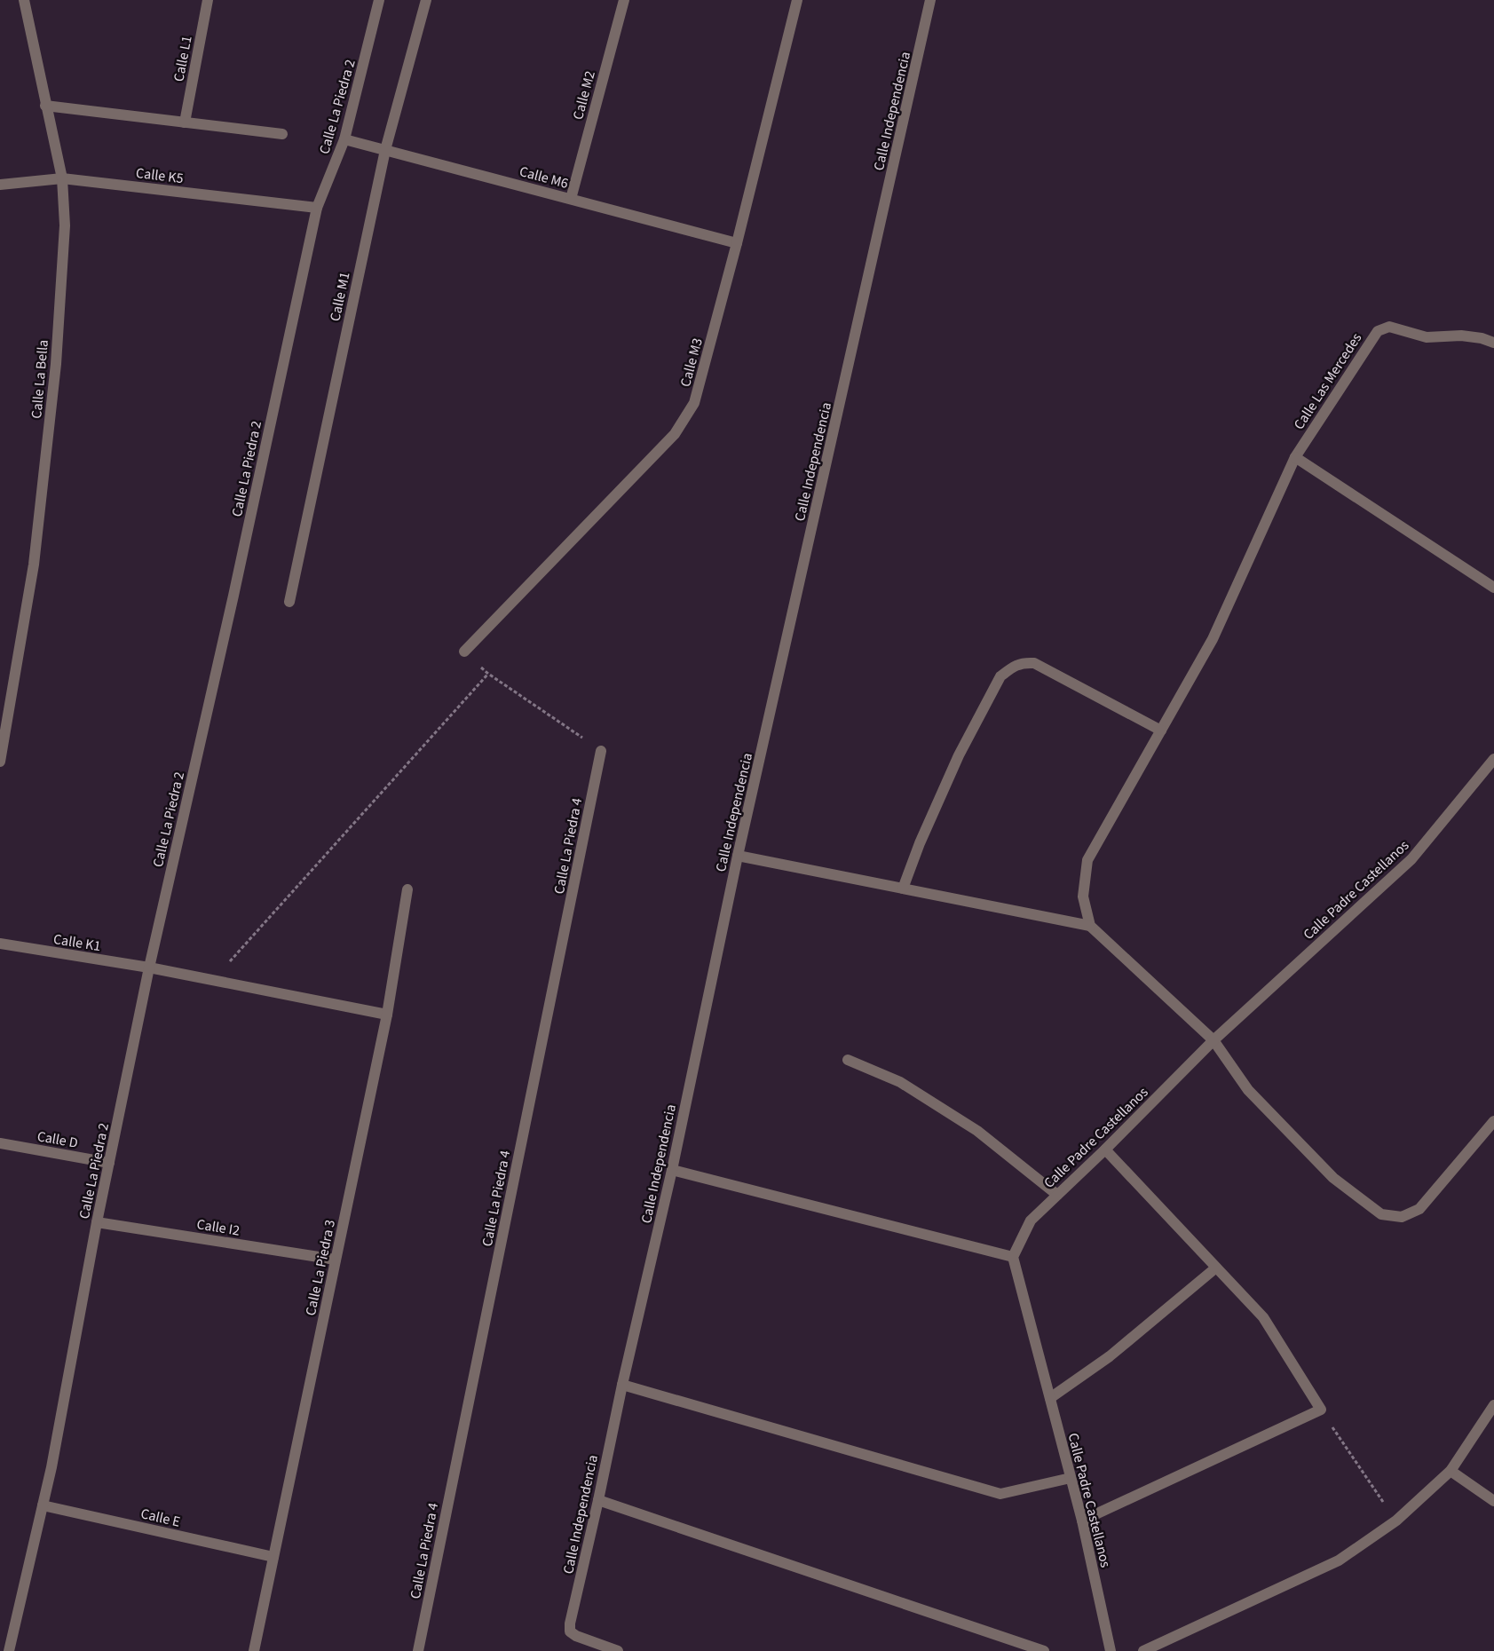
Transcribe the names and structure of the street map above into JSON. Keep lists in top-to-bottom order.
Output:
{
  "streets": {
    "street": [
      "Calle L1",
      "Calle M2",
      "Calle La Piedra 2",
      "Calle Independencia",
      "Calle K5",
      "Calle M6",
      "Calle M1",
      "Calle M3",
      "Calle La Bella",
      "Calle Las Mercedes",
      "Calle La Piedra 4",
      "Calle Padre Castellanos",
      "Calle K1",
      "Calle D",
      "Calle I2",
      "Calle La Piedra 3",
      "Calle E"
    ]
  },
  "crossings": [
    ["Calle M2", "Calle M6"],
    ["Calle La Piedra 2", "Calle K5"],
    ["Calle La Piedra 2", "Calle M6"],
    ["Calle La Piedra 2", "Calle K1"],
    ["Calle La Piedra 2", "Calle D"],
    ["Calle La Piedra 2", "Calle I2"],
    ["Calle La Piedra 2", "Calle E"],
    ["Calle K5", "Calle La Bella"],
    ["Calle M6", "Calle M1"],
    ["Calle M6", "Calle M3"],
    ["Calle K1", "Calle La Piedra 3"],
    ["Calle I2", "Calle La Piedra 3"],
    ["Calle La Piedra 3", "Calle E"]
  ]
}
